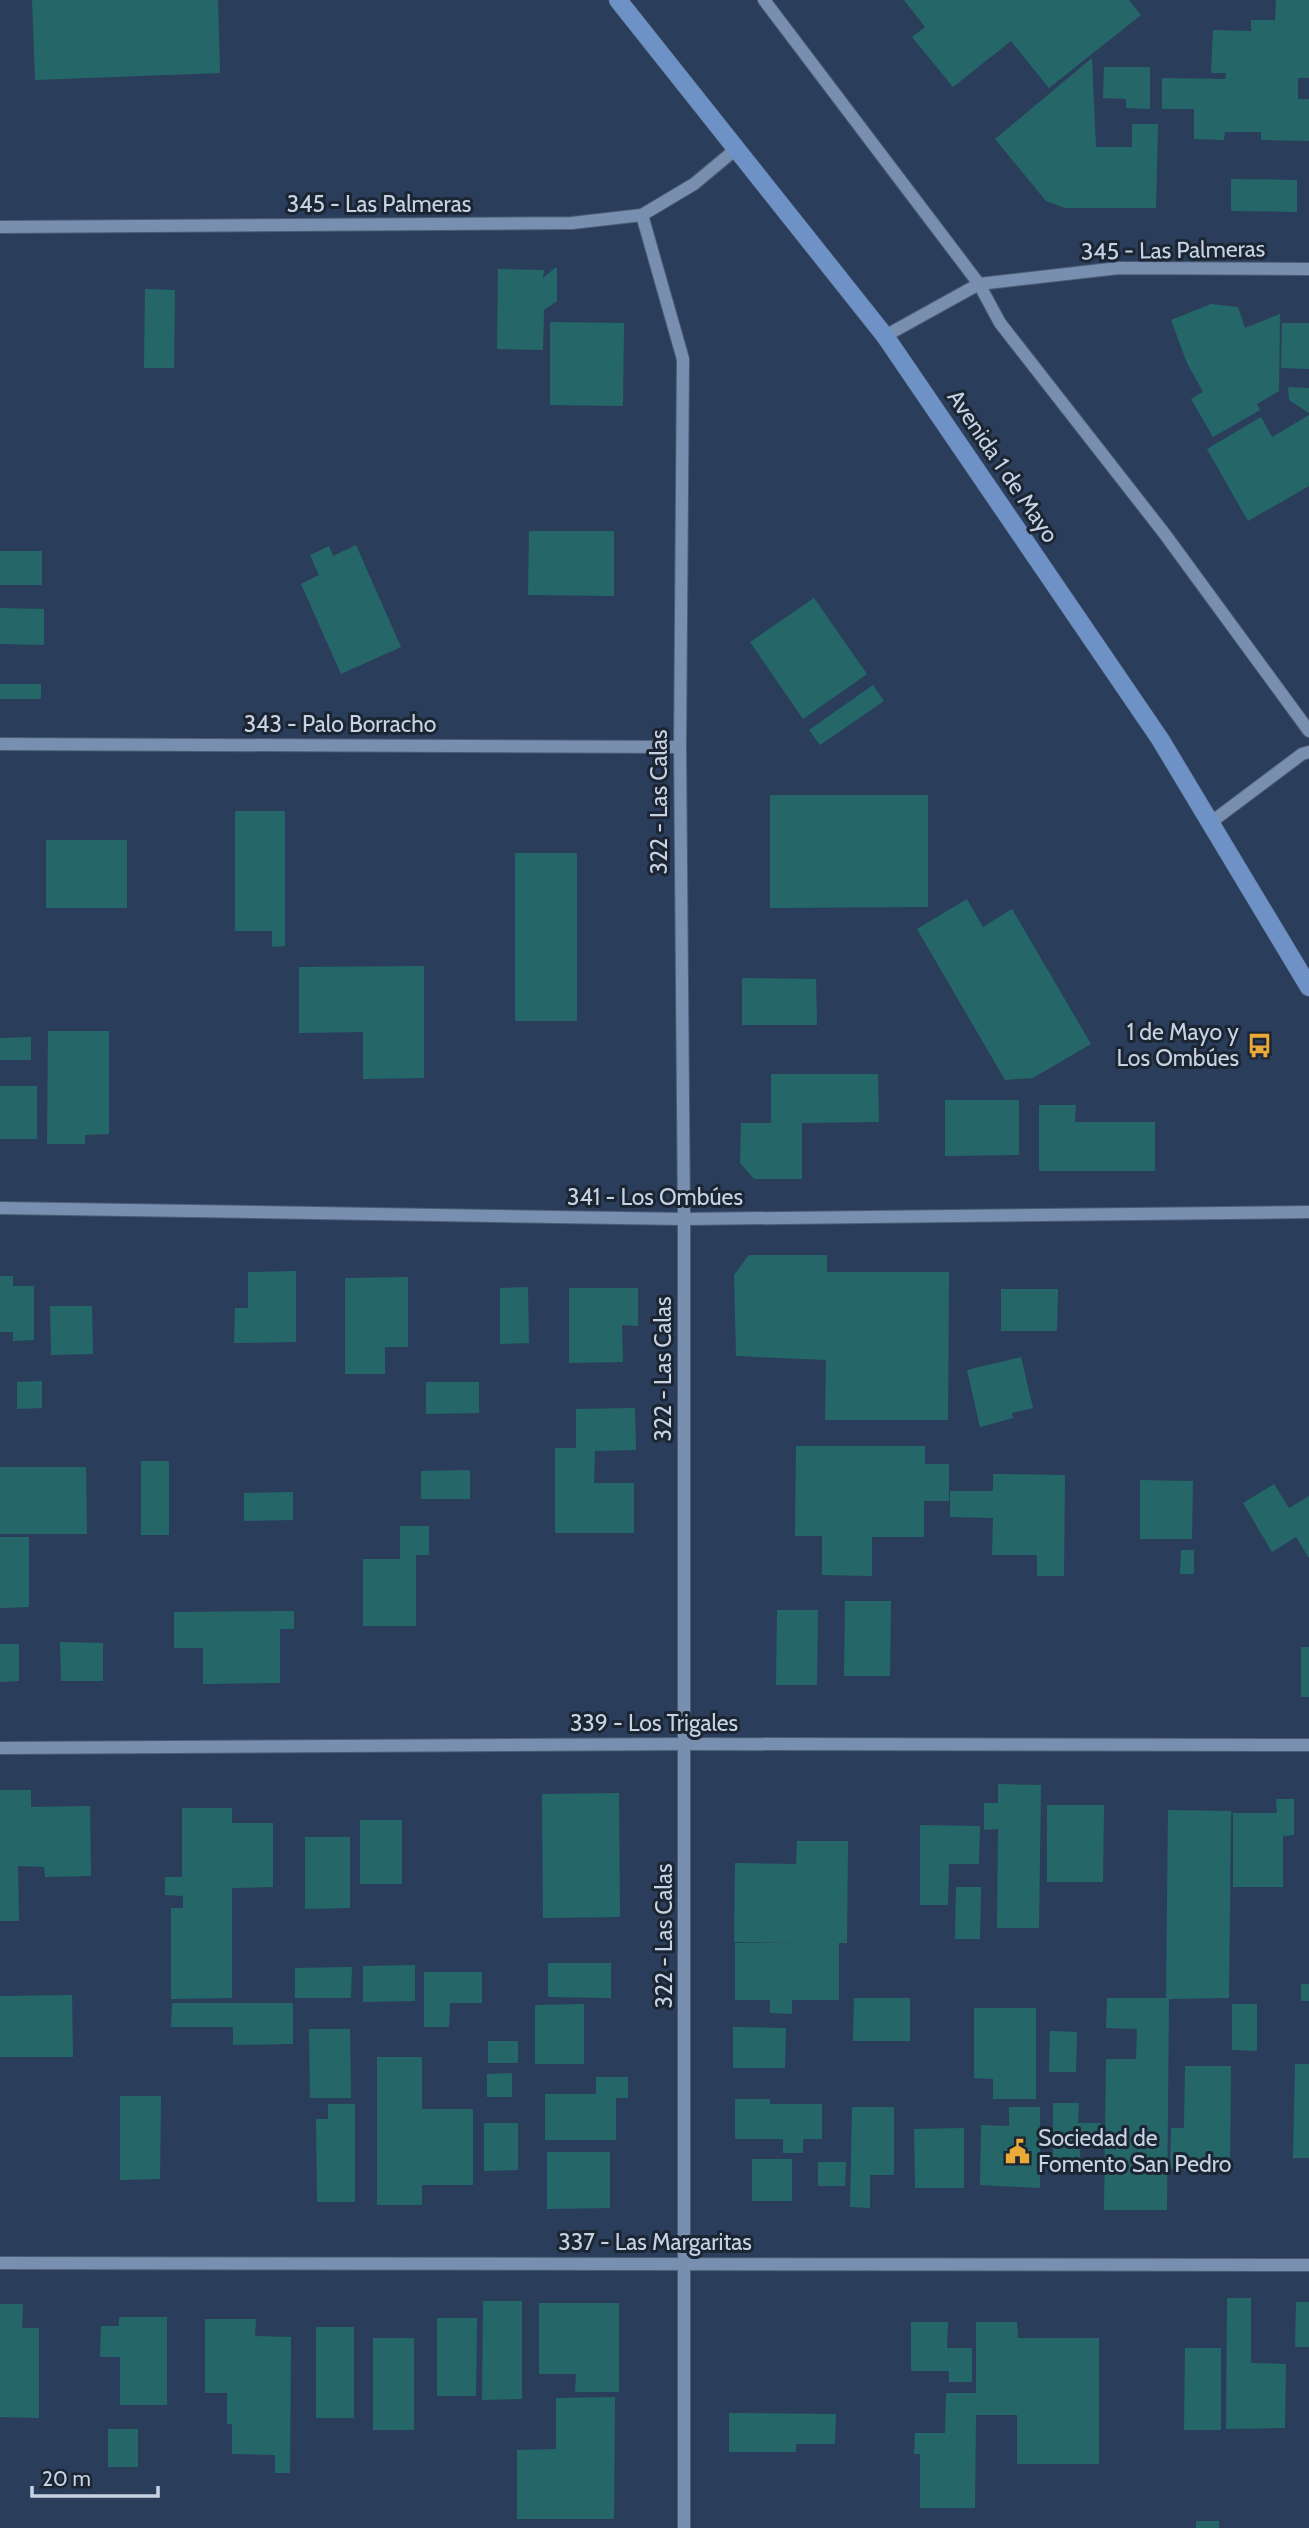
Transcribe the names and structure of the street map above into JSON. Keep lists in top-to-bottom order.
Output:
{
  "streets": {
    "main road": ["Avenida 1 de Mayo"],
    "street": [
      "345 - Las Palmeras",
      "343 - Palo Borracho",
      "322 - Las Calas",
      "341 - Los Ombúes",
      "339 - Los Trigales",
      "337 - Las Margaritas"
    ]
  },
  "crossings": [
    ["345 - Las Palmeras", "Avenida 1 de Mayo"],
    ["345 - Las Palmeras", "322 - Las Calas"],
    ["343 - Palo Borracho", "322 - Las Calas"],
    ["322 - Las Calas", "341 - Los Ombúes"],
    ["322 - Las Calas", "339 - Los Trigales"],
    ["322 - Las Calas", "337 - Las Margaritas"]
  ],
  "places": {
    "bus stop": ["1 de Mayo y Los Ombúes"],
    "public building": ["Sociedad de Fomento San Pedro"]
  },
  "scale_bar": "20 m"
}
